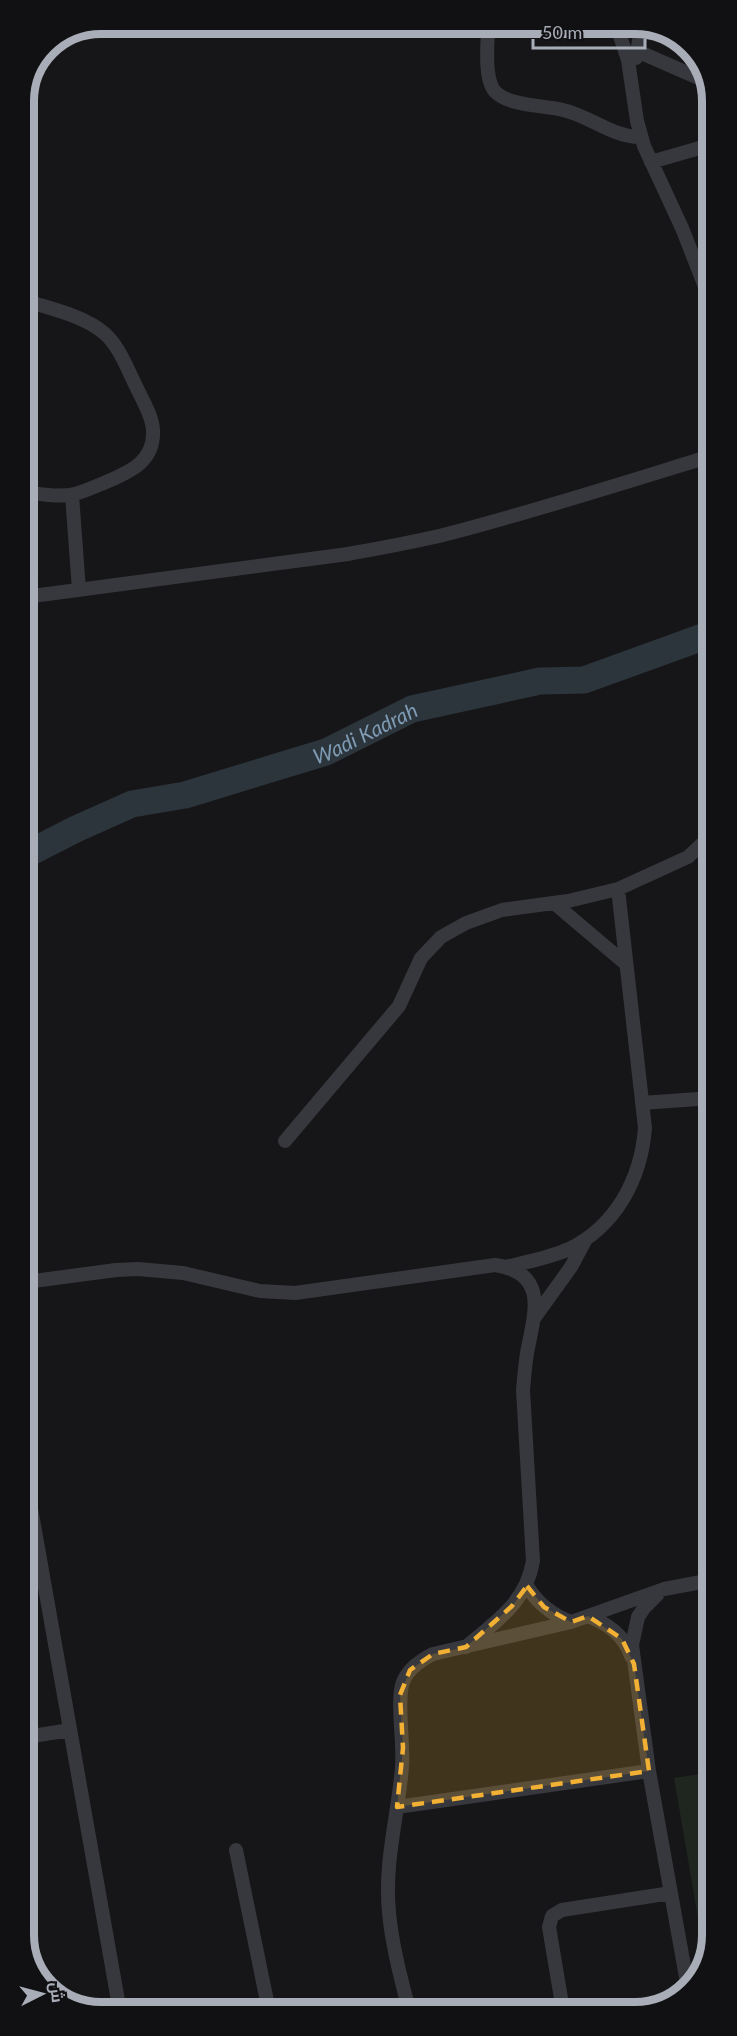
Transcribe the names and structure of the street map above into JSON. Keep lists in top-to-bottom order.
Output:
{
  "water": ["Wadi Kadrah"],
  "scale_bar": "50 m",
  "north": "right"
}
